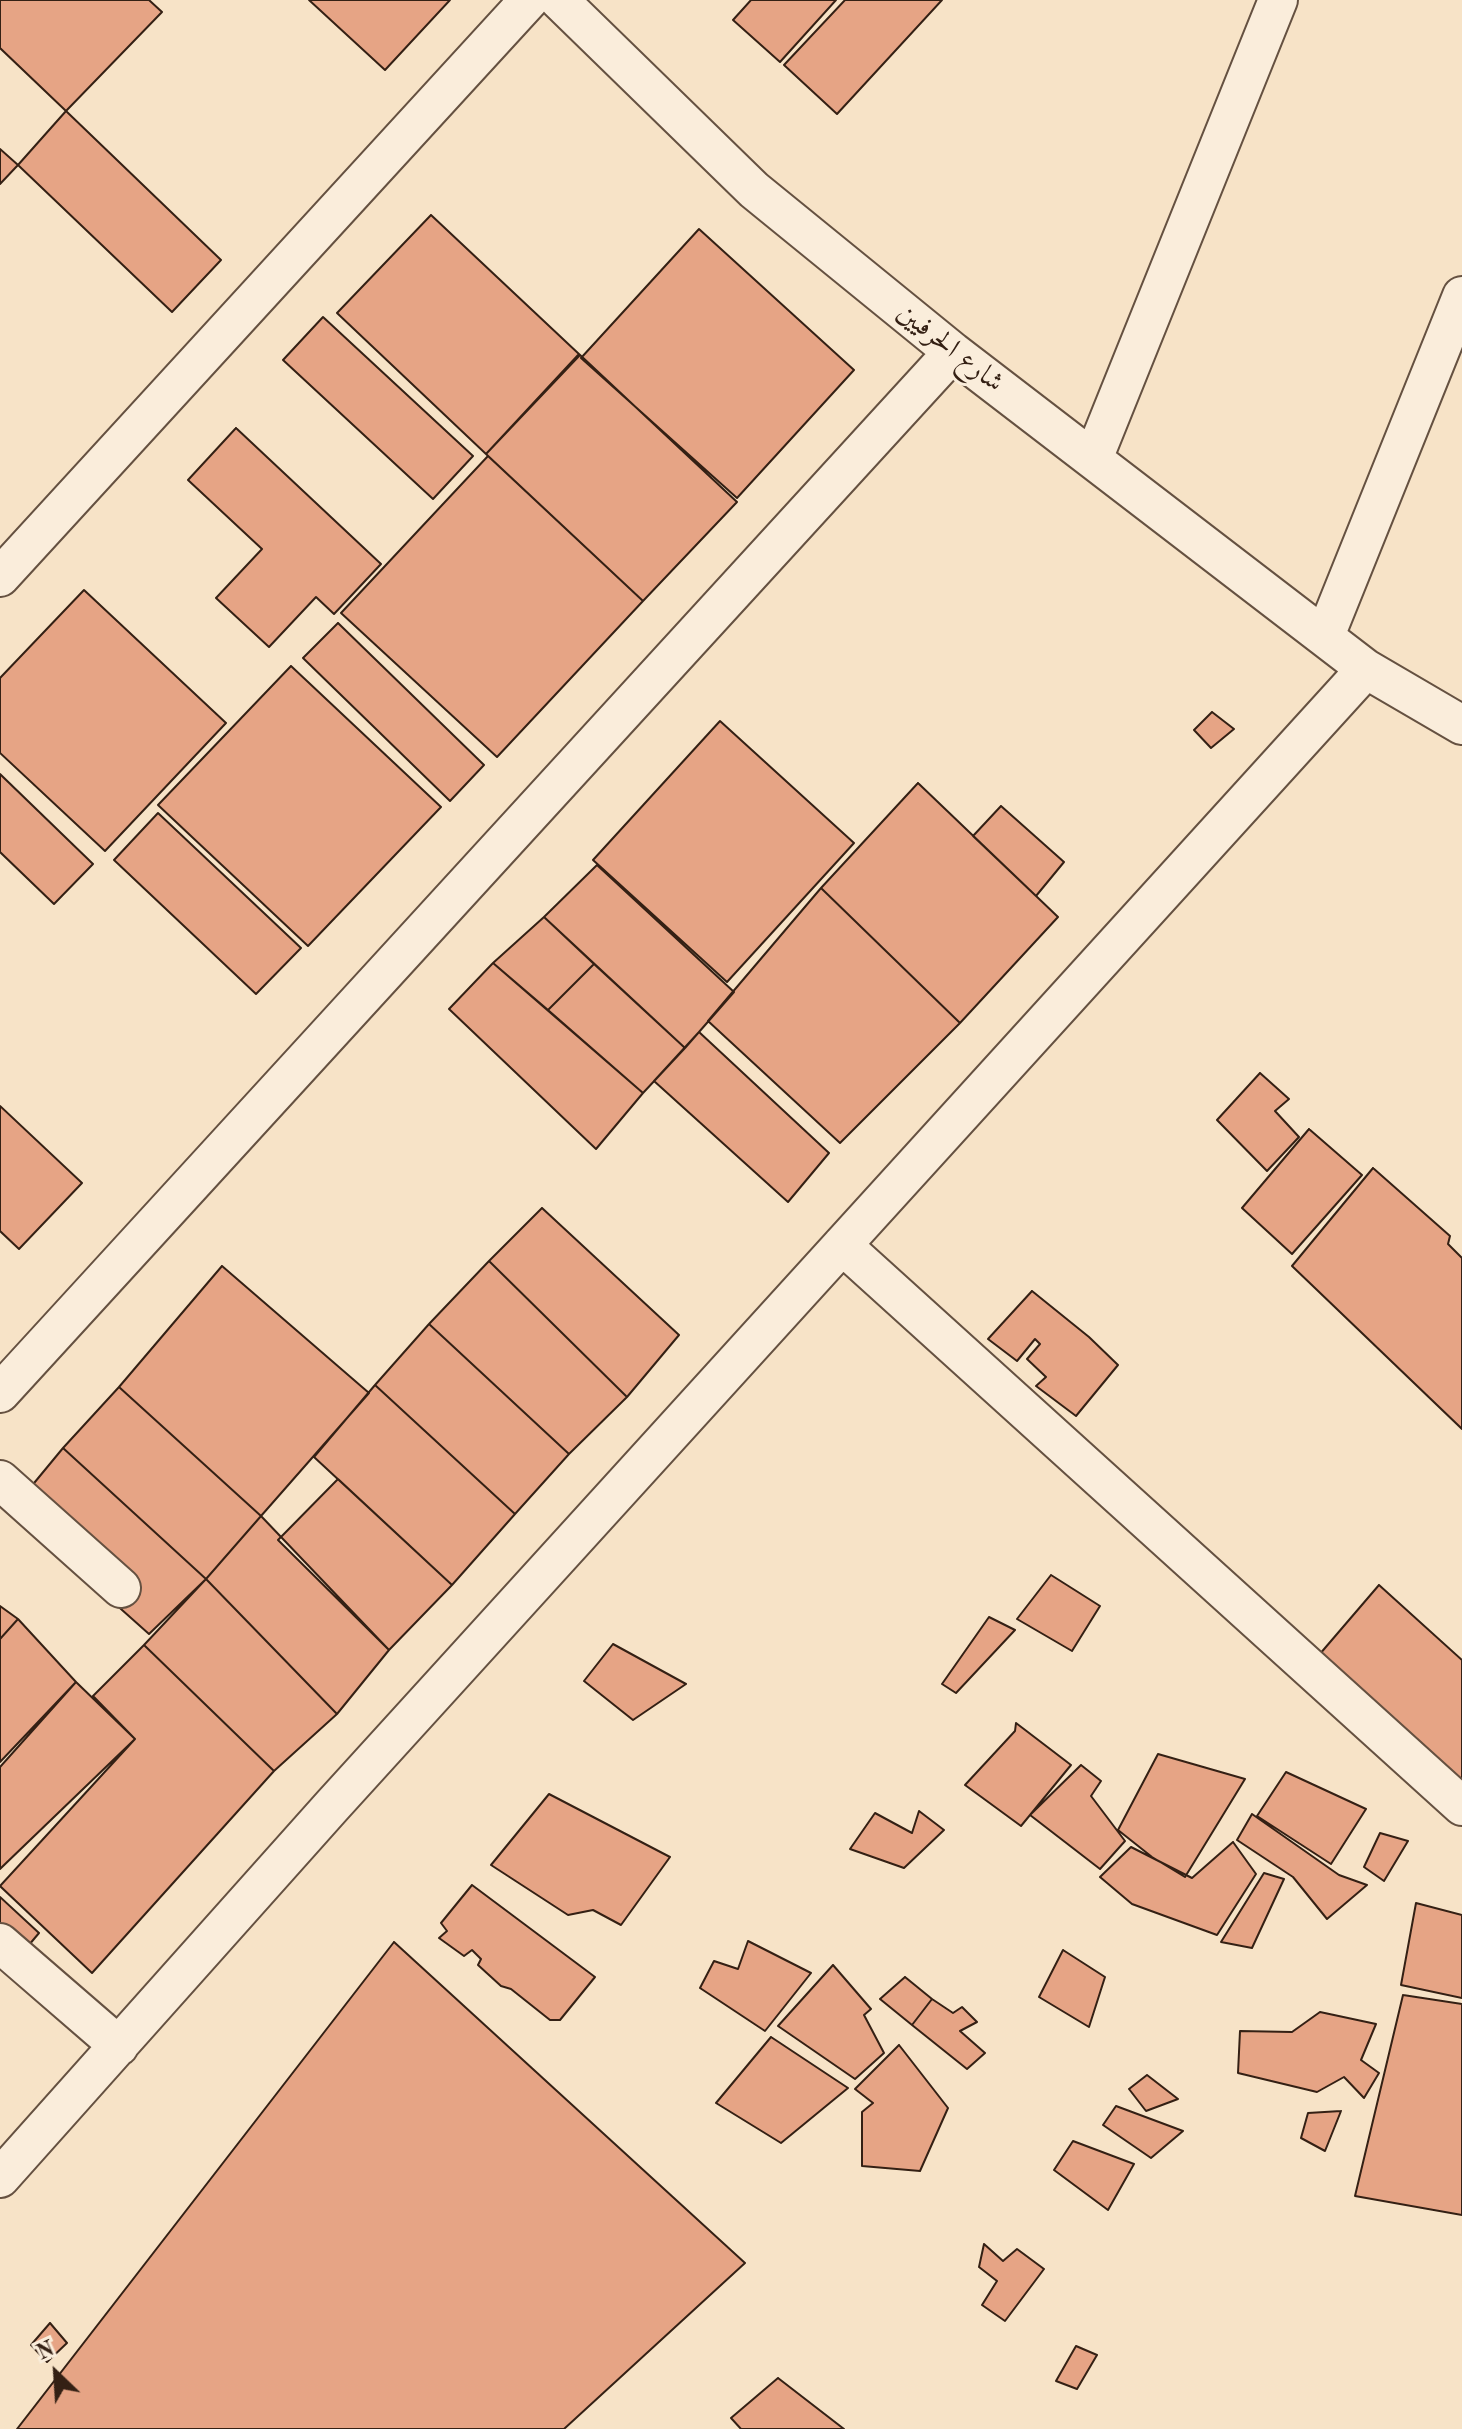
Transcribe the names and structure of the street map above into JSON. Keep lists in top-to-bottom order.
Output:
{
  "streets": {
    "street": ["شارع الحرفيين"]
  },
  "north": "top left"
}
